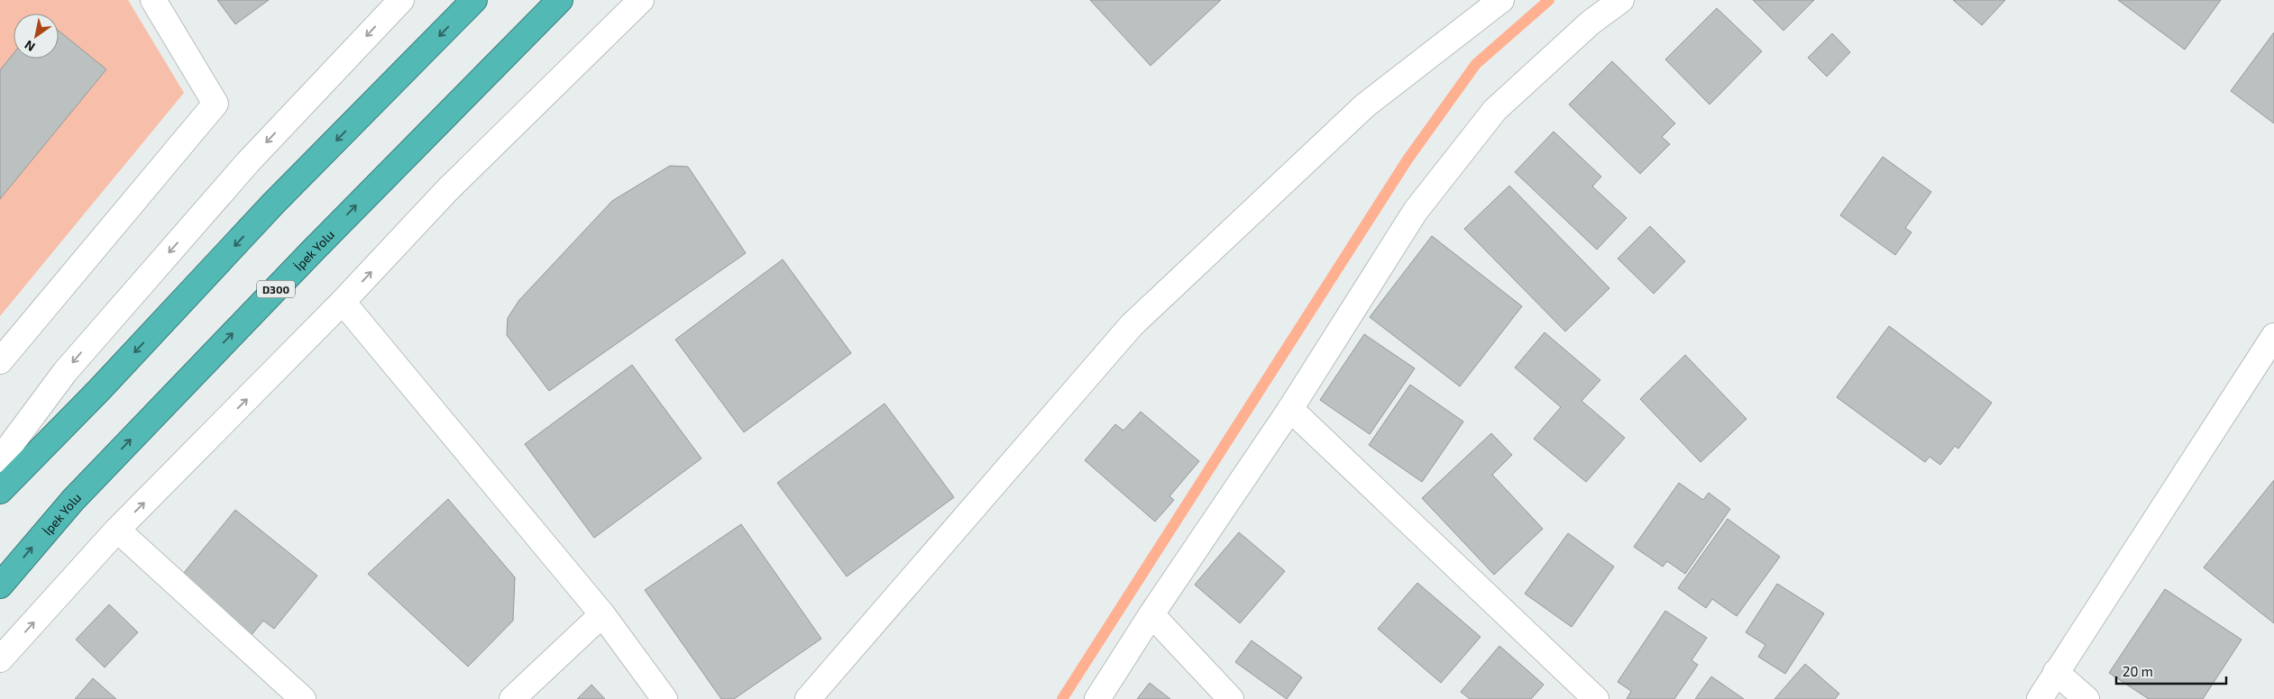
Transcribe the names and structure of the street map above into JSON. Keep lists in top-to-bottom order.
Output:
{
  "streets": {
    "highway": ["İpek Yolu", "D300"]
  },
  "scale_bar": "20 m",
  "north": "bottom left"
}
